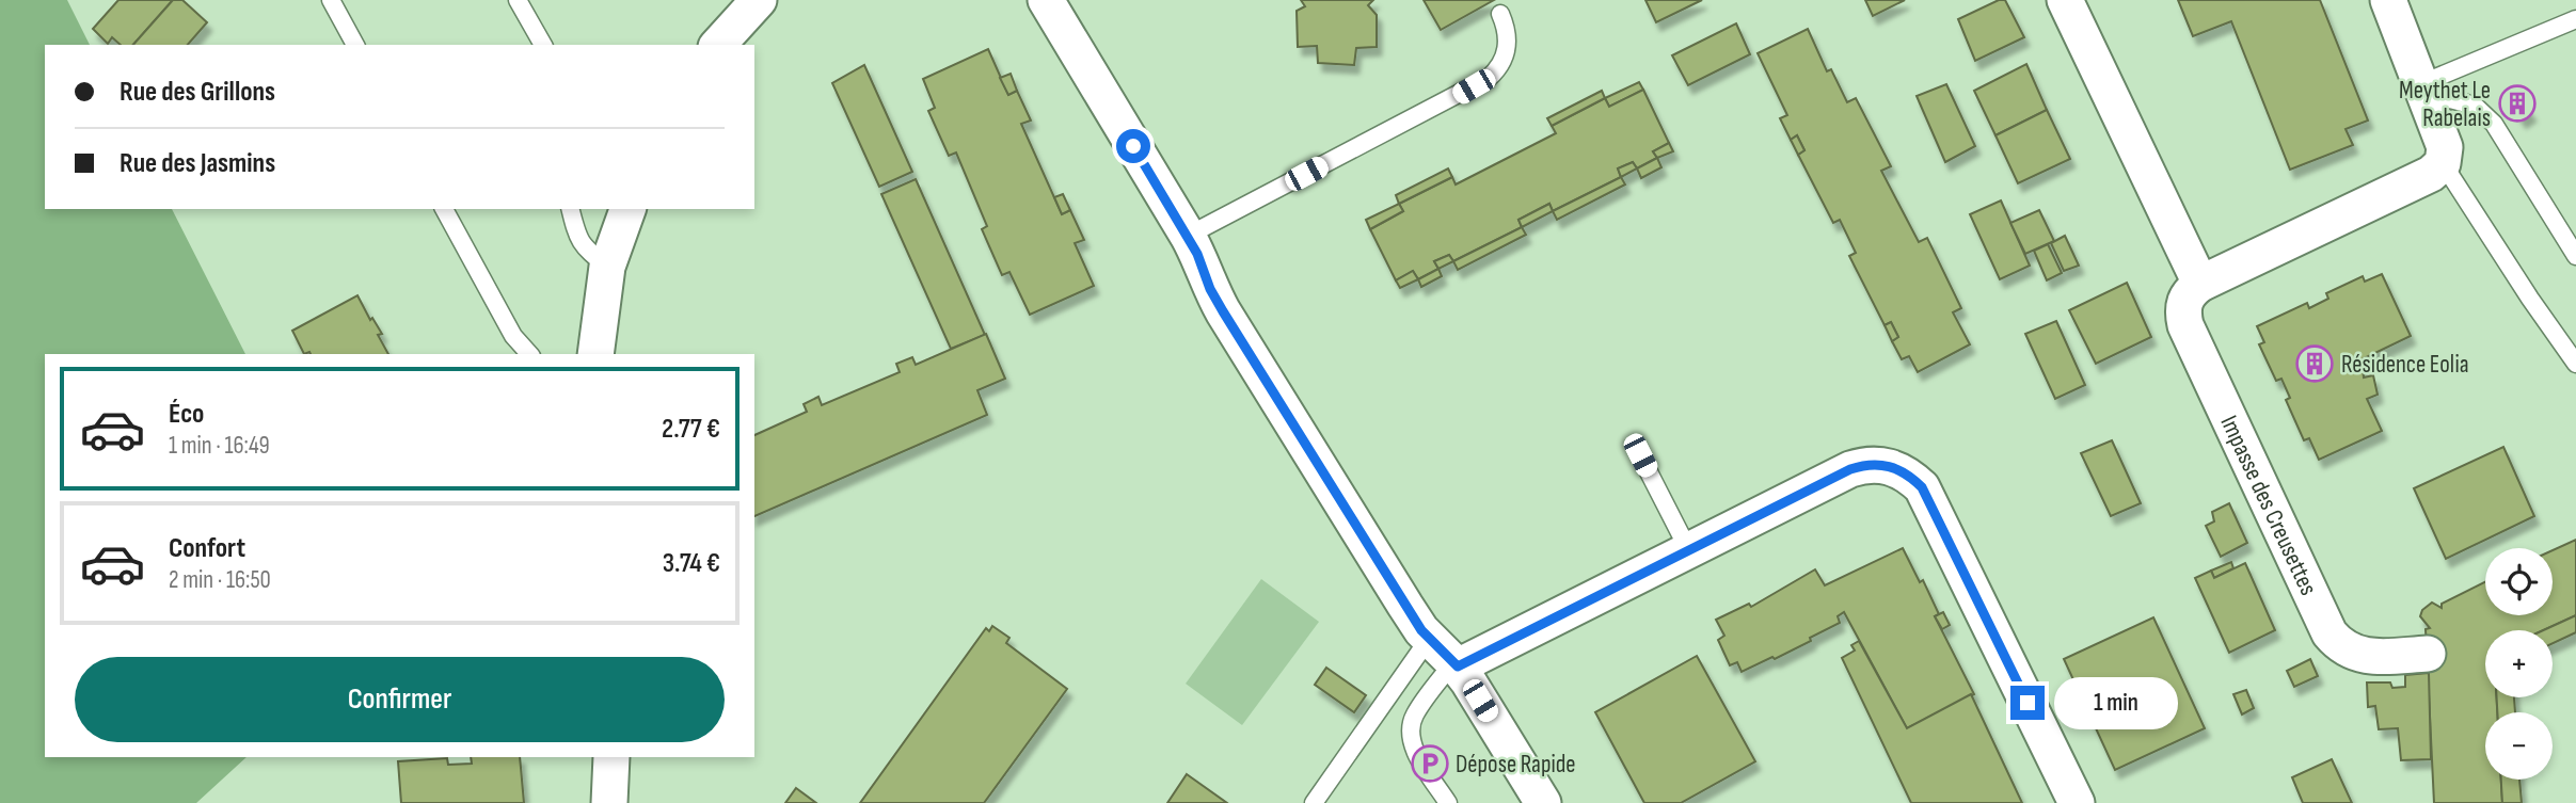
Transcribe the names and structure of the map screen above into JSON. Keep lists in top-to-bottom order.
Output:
{
  "streets": {
    "street": ["Impasse des Creusettes"]
  },
  "places": {
    "building": ["Meythet Le Rabelais", "Résidence Eolia"],
    "parking": ["Dépose Rapide"]
  },
  "page": {
    "banner": ["Rue des Grillons", "Rue des Jasmins"],
    "list": [
      {
        "name": "Éco",
        "note": "1 min · 16:49",
        "value": "2.77 €"
      },
      {
        "name": "Confort",
        "note": "2 min · 16:50",
        "value": "3.74 €"
      }
    ],
    "map_buttons": ["+", "−"],
    "buttons": "Confirmer",
    "bubble": "1 min"
  }
}
